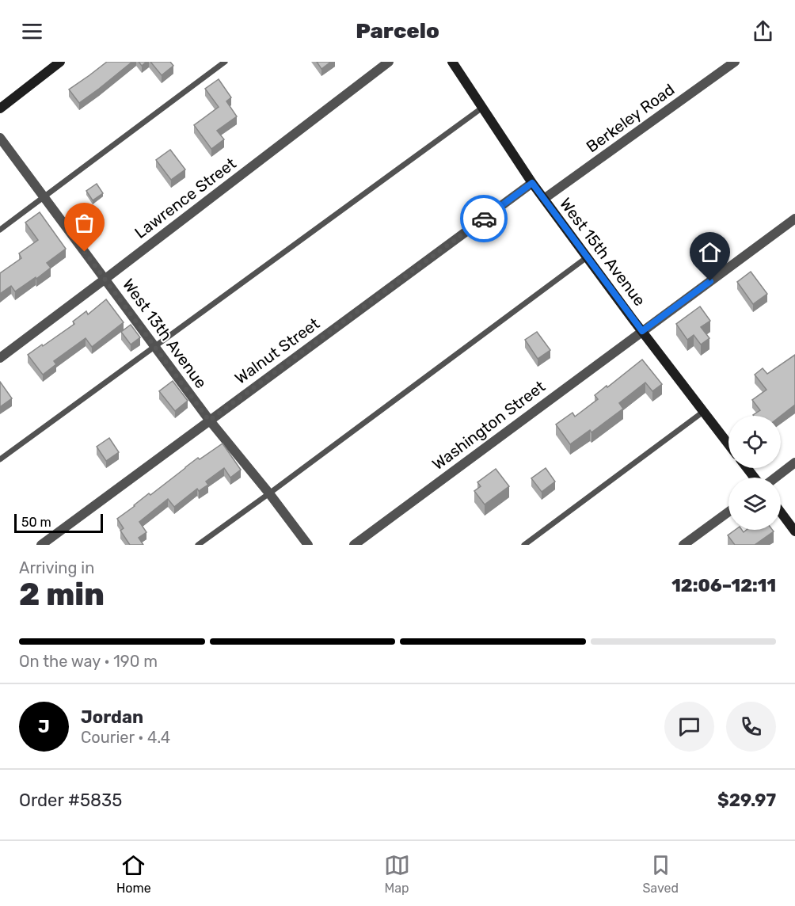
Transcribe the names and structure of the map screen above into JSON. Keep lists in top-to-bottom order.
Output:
{
  "streets": {
    "street": [
      "Berkeley Road",
      "Lawrence Street",
      "West 15th Avenue",
      "West 13th Avenue",
      "Walnut Street",
      "Washington Street"
    ]
  },
  "crossings": [
    ["Berkeley Road", "West 15th Avenue"],
    ["Lawrence Street", "West 13th Avenue"],
    ["West 15th Avenue", "Walnut Street"],
    ["West 15th Avenue", "Washington Street"],
    ["West 13th Avenue", "Walnut Street"]
  ],
  "scale_bar": "50 m",
  "page": {
    "header": "Parcelo",
    "scale": "50 m",
    "heading": ["2 min", "Arriving in", "12:06–12:11"],
    "panel": [
      "Jordan",
      "Courier · 4.4",
      "Order #5835",
      "$29.97"
    ],
    "bar": "On the way · 190 m",
    "round": "J",
    "tabs": ["Home", "Map", "Saved"]
  }
}
